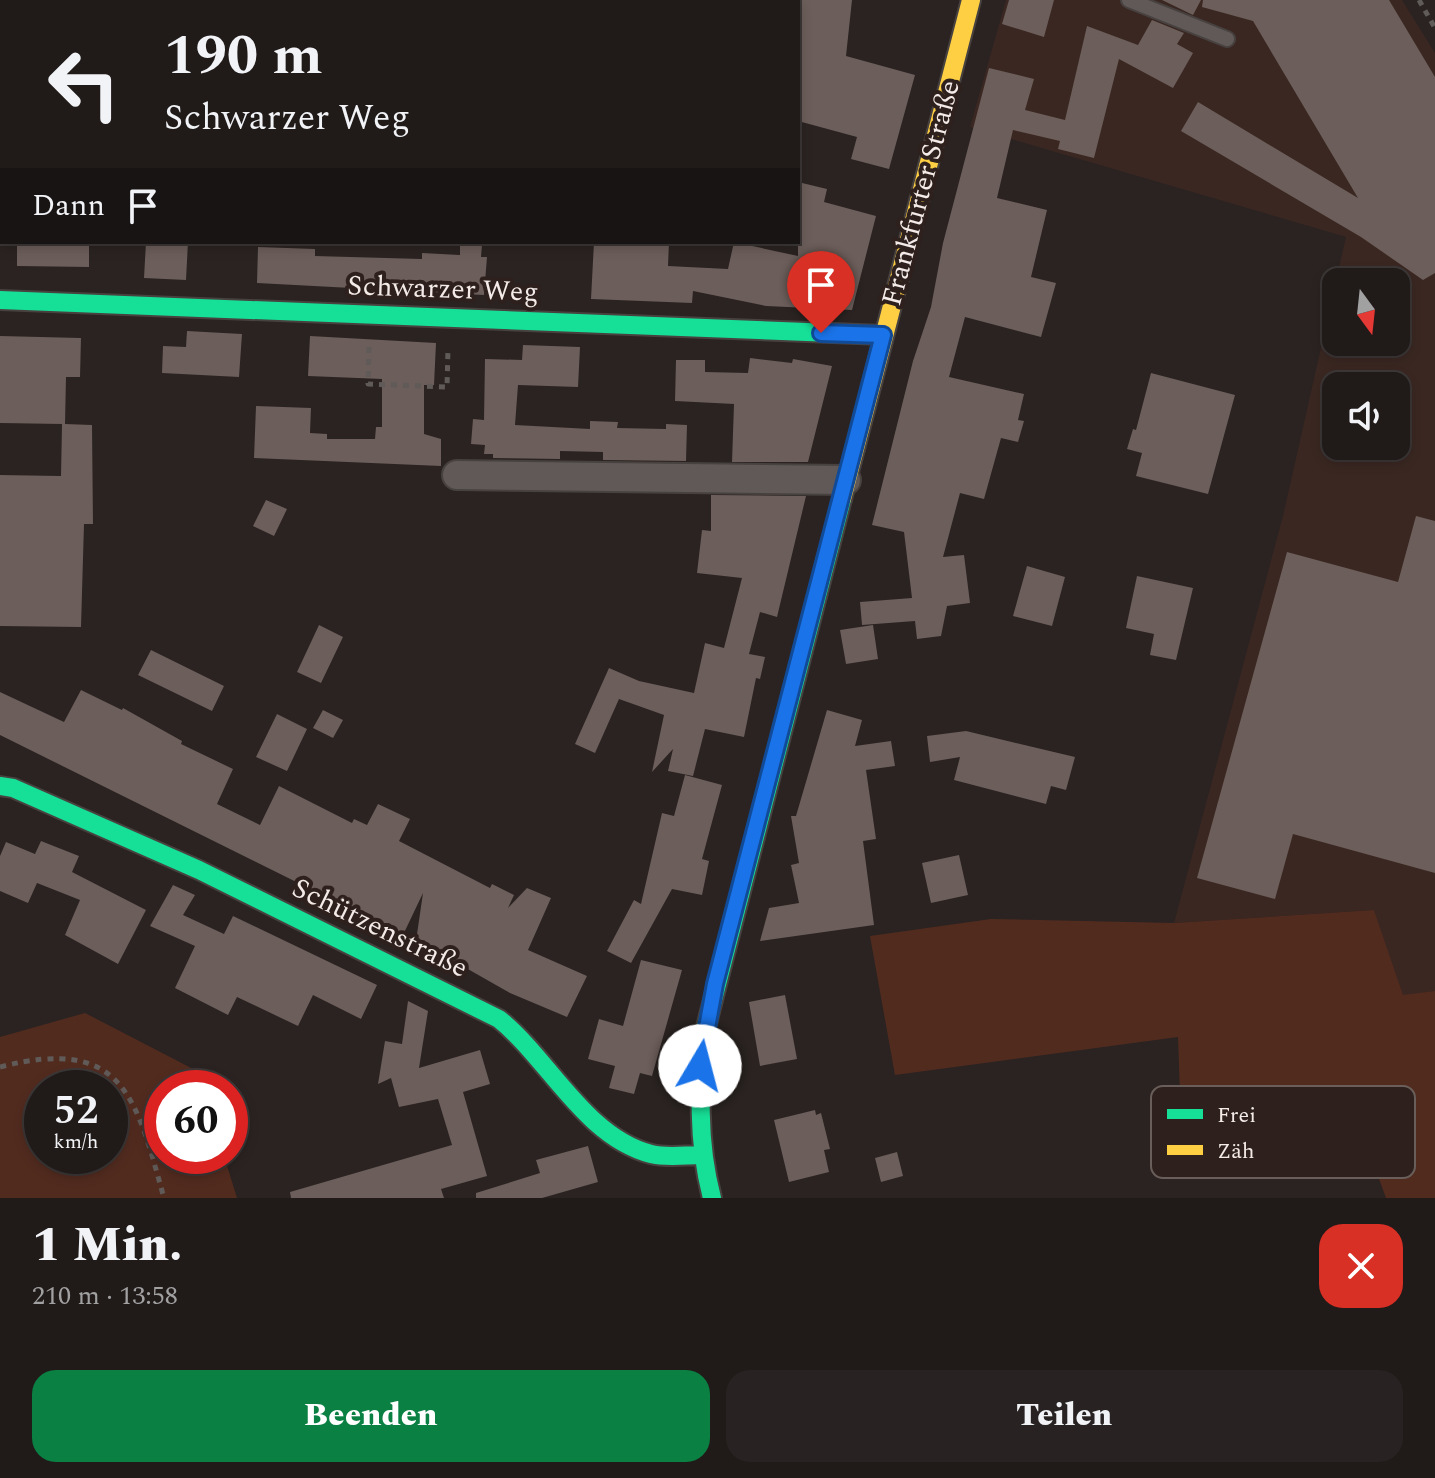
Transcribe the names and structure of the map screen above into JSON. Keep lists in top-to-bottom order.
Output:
{
  "streets": {
    "street": ["Frankfurter Straße", "Schwarzer Weg", "Schützenstraße"]
  },
  "crossings": [
    ["Frankfurter Straße", "Schwarzer Weg"],
    ["Frankfurter Straße", "Schützenstraße"]
  ],
  "legend": ["Frei", "Zäh"],
  "north": "bottom",
  "page": {
    "turn": ["190 m", "Schwarzer Weg"],
    "then": "Dann",
    "speed": "52 km/h",
    "limit": "60",
    "heading": ["1 Min.", "210 m · 13:58"],
    "buttons": ["Beenden", "Teilen"]
  }
}
